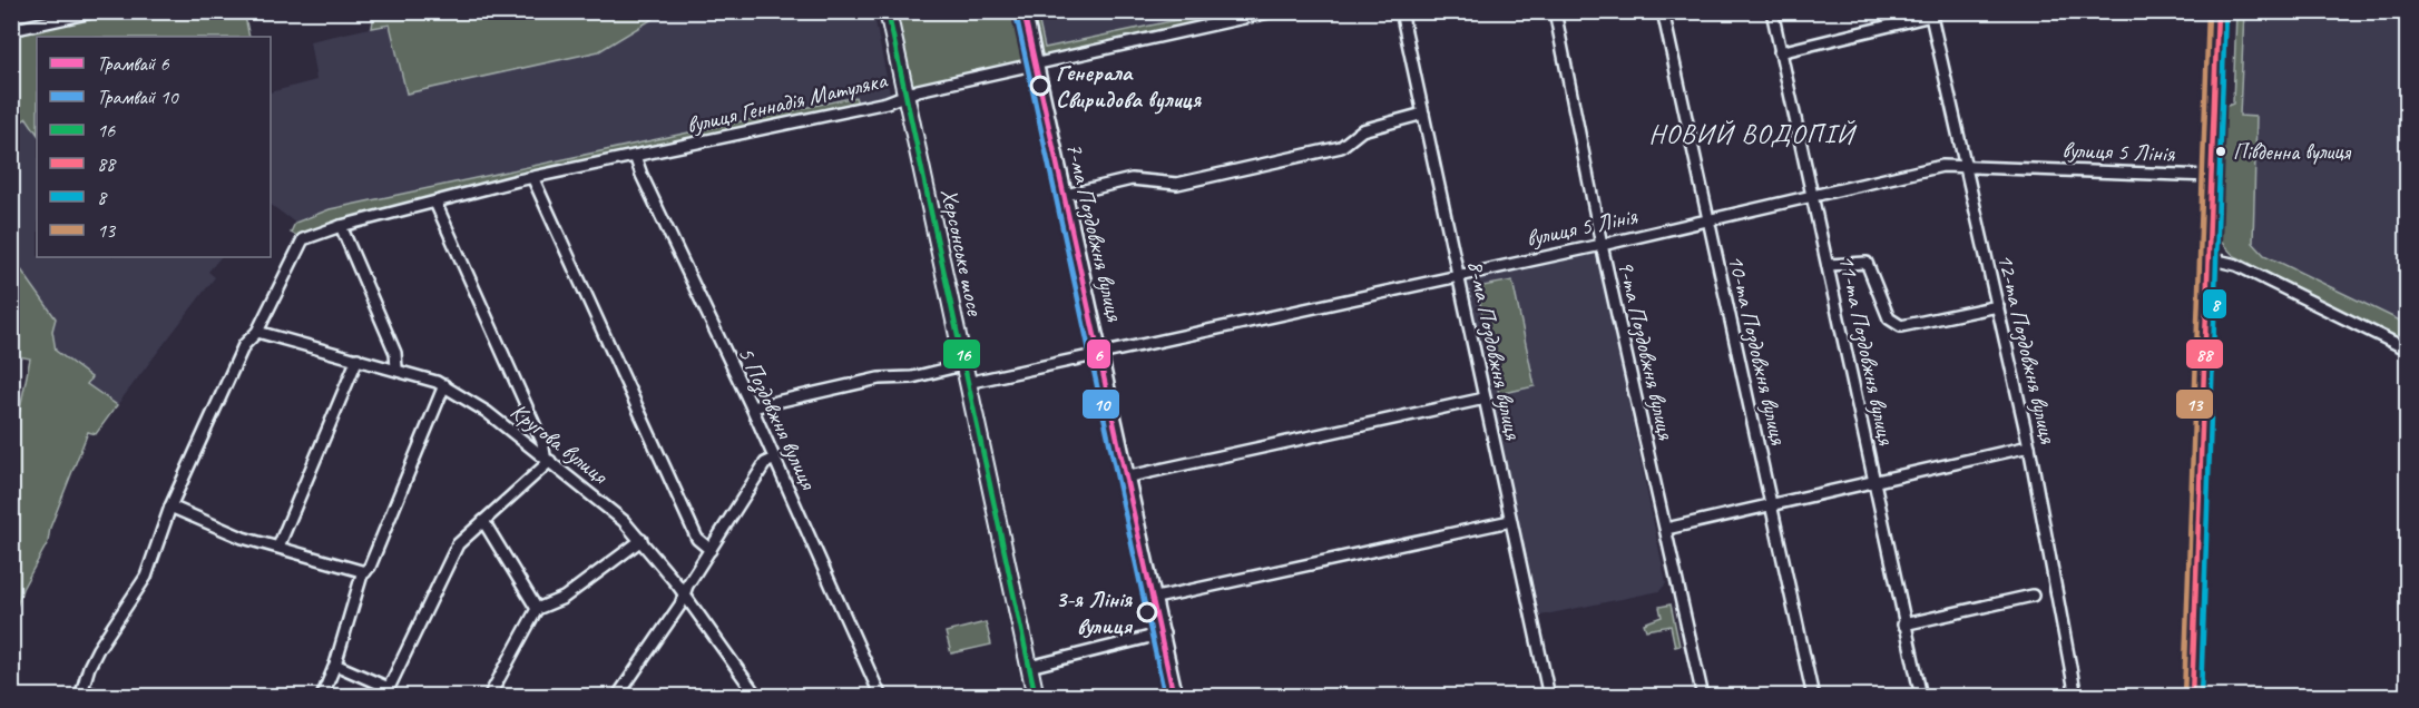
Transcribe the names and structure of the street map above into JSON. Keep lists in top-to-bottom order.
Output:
{
  "streets": {
    "main road": ["Херсонське шосе"],
    "street": [
      "вулиця Геннадія Матуляка",
      "вулиця 5 Лінія",
      "7-ма Поздовжня вулиця",
      "12-та Поздовжня вулиця",
      "8-ма Поздовжня вулиця",
      "9-та Поздовжня вулиця",
      "10-та Поздовжня вулиця",
      "11-та Поздовжня вулиця",
      "5 Поздовжня вулиця",
      "Кругова вулиця"
    ]
  },
  "crossings": [
    ["вулиця Геннадія Матуляка", "7-ма Поздовжня вулиця"],
    ["вулиця Геннадія Матуляка", "Херсонське шосе"],
    ["вулиця Геннадія Матуляка", "5 Поздовжня вулиця"],
    ["вулиця Геннадія Матуляка", "Кругова вулиця"],
    ["вулиця 5 Лінія", "7-ма Поздовжня вулиця"],
    ["вулиця 5 Лінія", "Херсонське шосе"],
    ["вулиця 5 Лінія", "12-та Поздовжня вулиця"],
    ["вулиця 5 Лінія", "8-ма Поздовжня вулиця"],
    ["вулиця 5 Лінія", "9-та Поздовжня вулиця"],
    ["вулиця 5 Лінія", "10-та Поздовжня вулиця"],
    ["вулиця 5 Лінія", "11-та Поздовжня вулиця"]
  ],
  "districts": ["НОВИЙ ВОДОПІЙ"],
  "places": ["Генерала Свиридова вулиця", "Південна вулиця", "3-я Лінія вулиця"],
  "lines": [
    "tram line 6",
    "transit line 16",
    "transit line 88",
    "transit line 8",
    "transit line 13",
    "tram line 10"
  ],
  "legend": [
    "Трамвай 6",
    "Трамвай 10",
    "16",
    "88",
    "8",
    "13"
  ]
}
